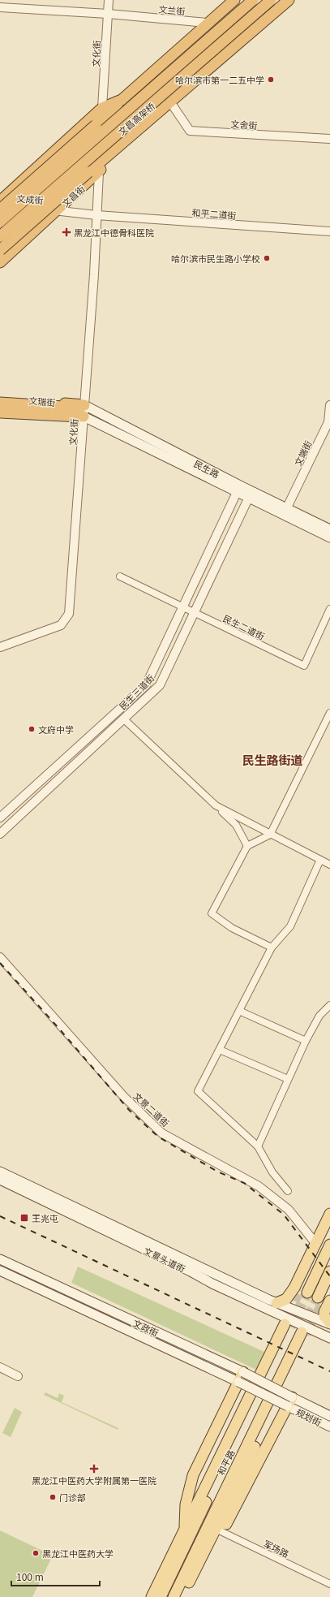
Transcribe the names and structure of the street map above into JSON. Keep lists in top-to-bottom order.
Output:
{
  "streets": {
    "highway": ["文昌高架桥", "文昌街", "文瑞街"],
    "main road": [
      "民生路",
      "文景头道街",
      "文政街",
      "规划街",
      "和平路"
    ],
    "street": [
      "文兰街",
      "文化街",
      "文舍街",
      "文成街",
      "和平二道街",
      "文端街",
      "民生二道街",
      "民生三道街",
      "文景二道街",
      "军场路"
    ]
  },
  "crossings": [
    ["文兰街", "文化街"],
    ["文化街", "文昌街"],
    ["文化街", "文成街"],
    ["文化街", "和平二道街"],
    ["文化街", "文瑞街"],
    ["文化街", "民生路"],
    ["文昌街", "文成街"],
    ["文成街", "和平二道街"],
    ["文瑞街", "民生路"],
    ["文端街", "民生路"],
    ["民生路", "民生三道街"],
    ["民生二道街", "民生三道街"],
    ["文政街", "规划街"],
    ["和平路", "军场路"]
  ],
  "districts": ["民生路街道"],
  "places": {
    "other": [
      "哈尔滨市第一二五中学",
      "哈尔滨市民生路小学校",
      "文府中学",
      "门诊部",
      "黑龙江中医药大学"
    ],
    "health": ["黑龙江中德骨科医院", "黑龙江中医药大学附属第一医院"],
    "transit": ["王兆屯"]
  },
  "scale_bar": "100 m"
}
